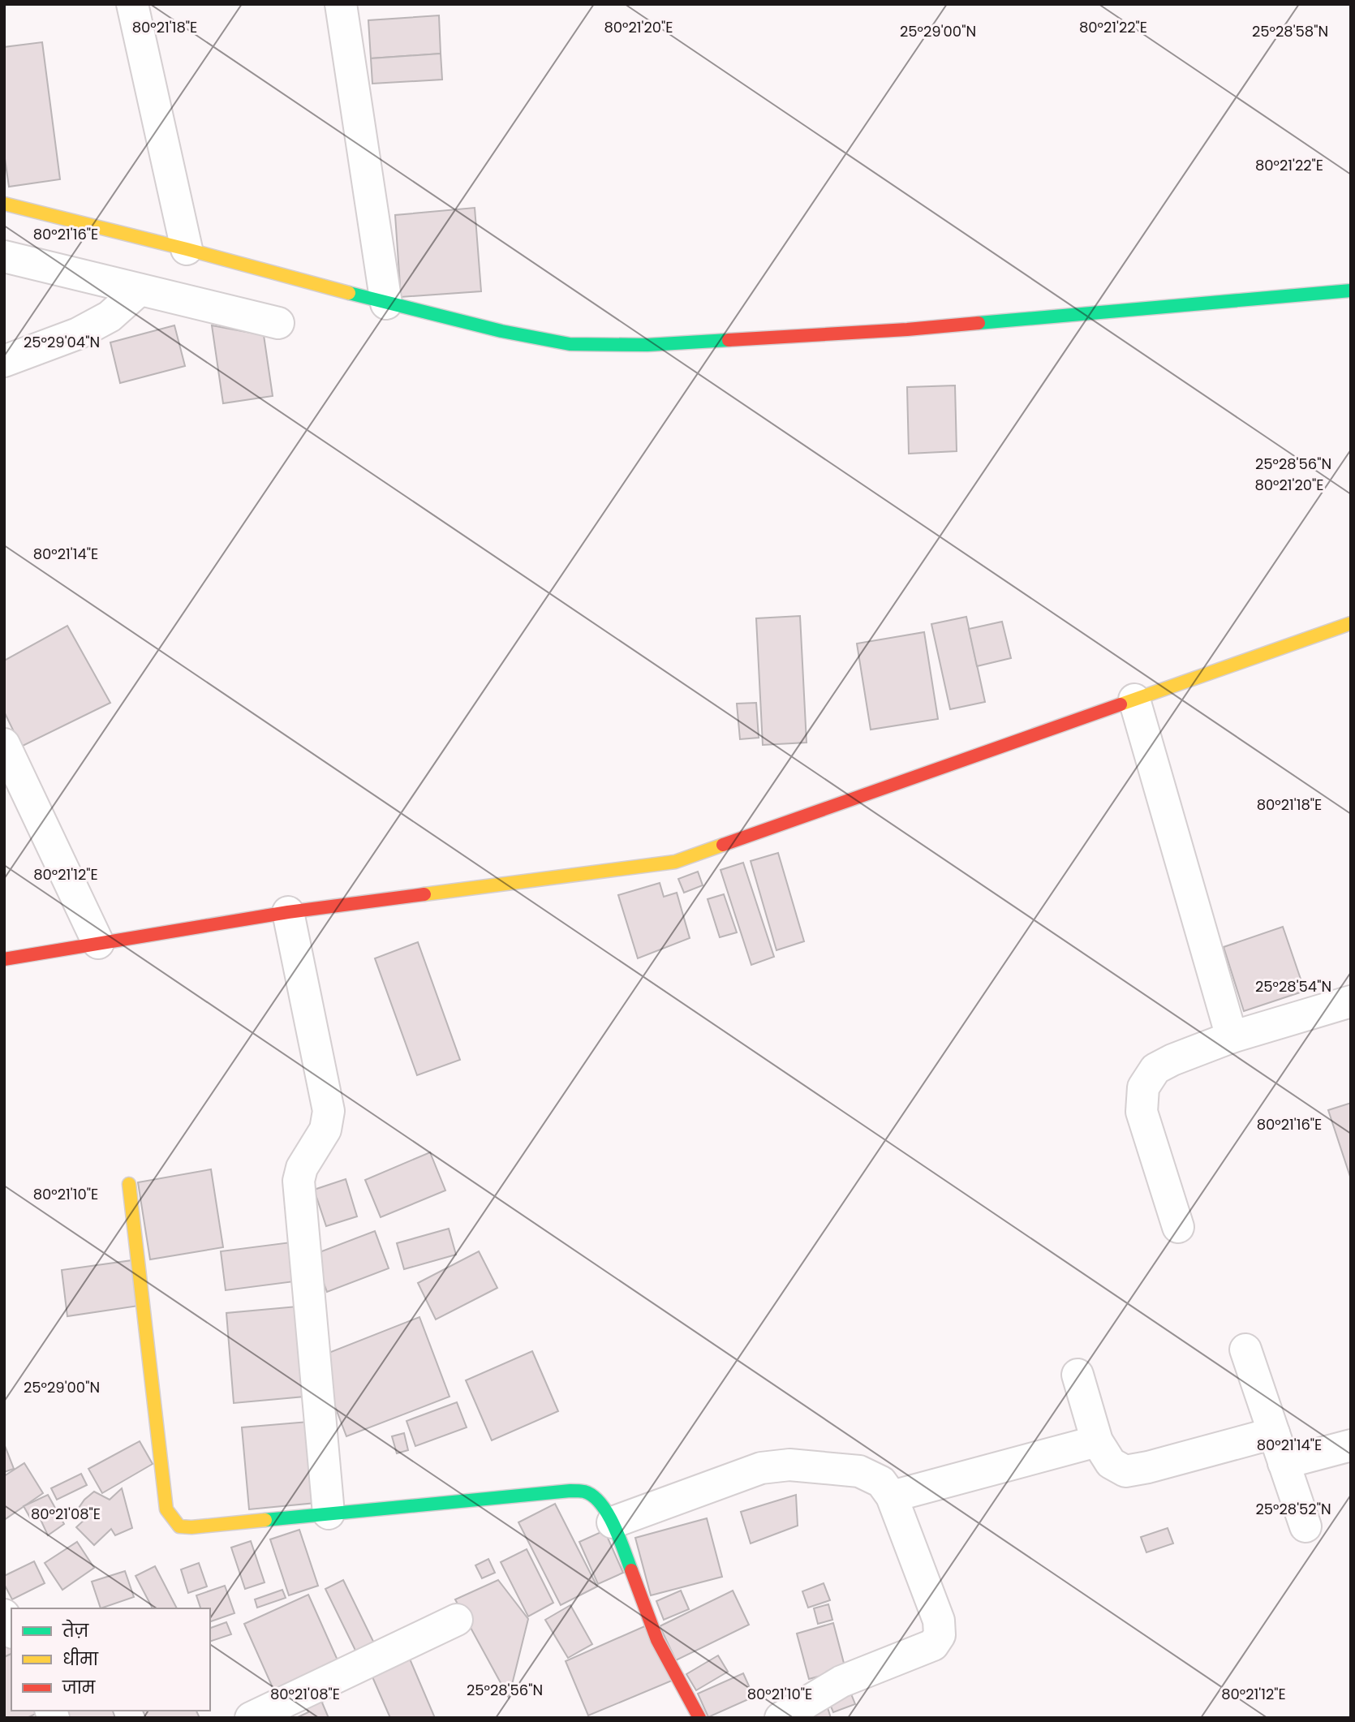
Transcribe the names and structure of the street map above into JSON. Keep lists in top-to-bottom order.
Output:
{
  "legend": ["तेज़", "धीमा", "जाम"],
  "coordinates": [
    "80°21'18\"E",
    "80°21'20\"E",
    "80°21'22\"E",
    "25°29'00\"N",
    "25°28'58\"N",
    "80°21'16\"E",
    "25°29'04\"N",
    "25°28'56\"N",
    "80°21'14\"E",
    "80°21'12\"E",
    "25°28'54\"N",
    "80°21'10\"E",
    "25°28'52\"N",
    "80°21'08\"E"
  ]
}
